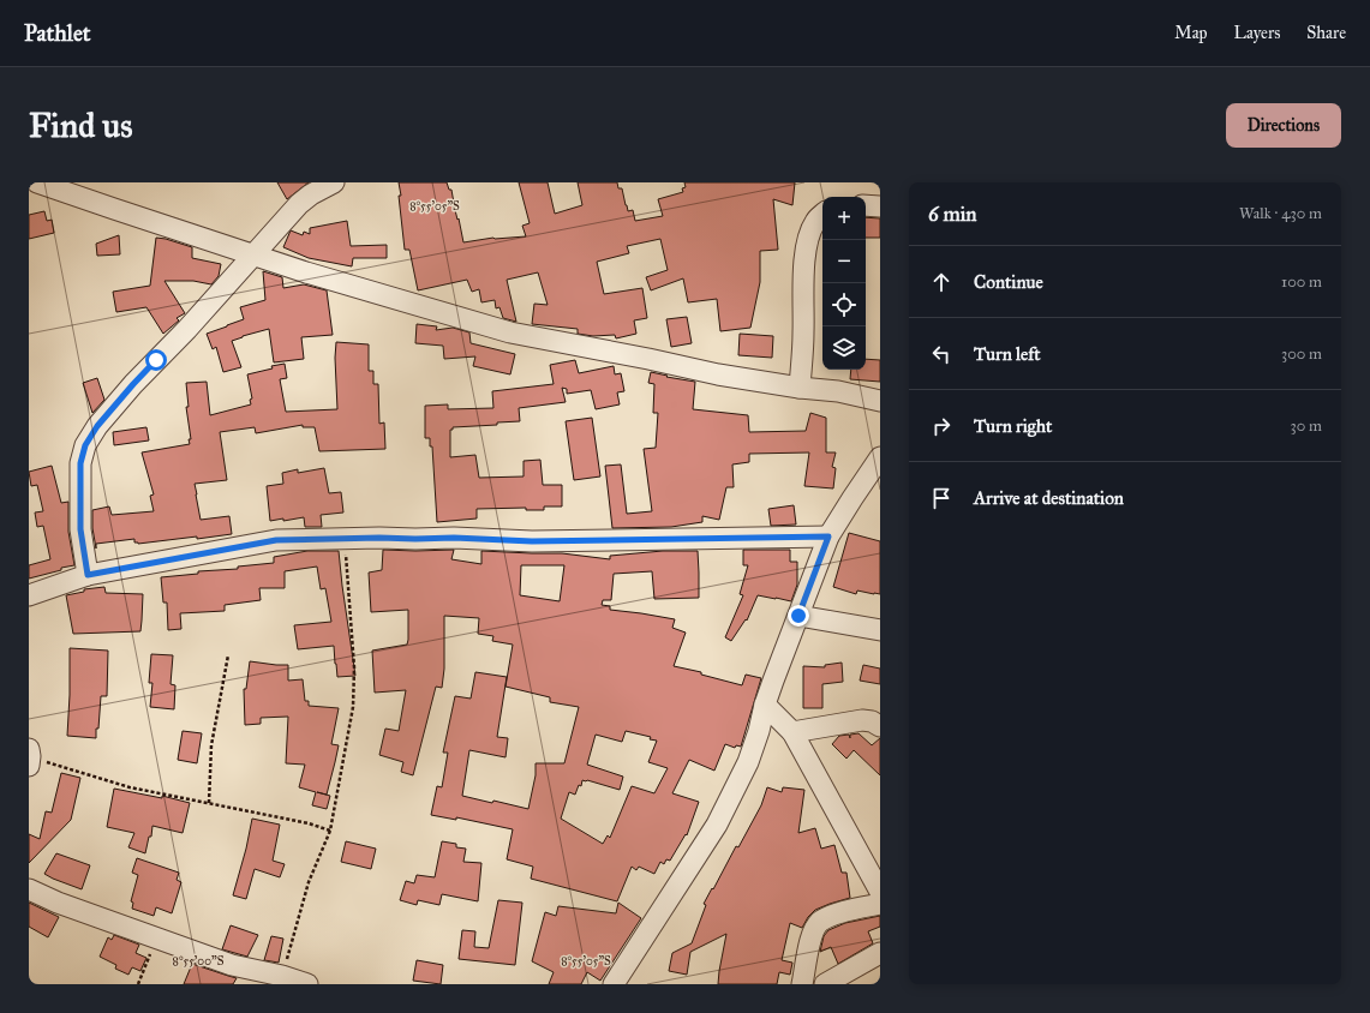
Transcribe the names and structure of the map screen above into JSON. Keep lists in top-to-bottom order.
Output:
{
  "page": {
    "header": "Pathlet",
    "nav": ["Map", "Layers", "Share"],
    "buttons": "Directions",
    "title": "Find us",
    "heading": ["6 min", "Walk · 430 m"],
    "map_buttons": ["+", "−"],
    "list": [
      ["Continue", "100 m"],
      ["Turn left", "300 m"],
      ["Turn right", "30 m"],
      "Arrive at destination"
    ]
  },
  "coordinates": ["8°55'05\"S", "8°55'00\"S"]
}
